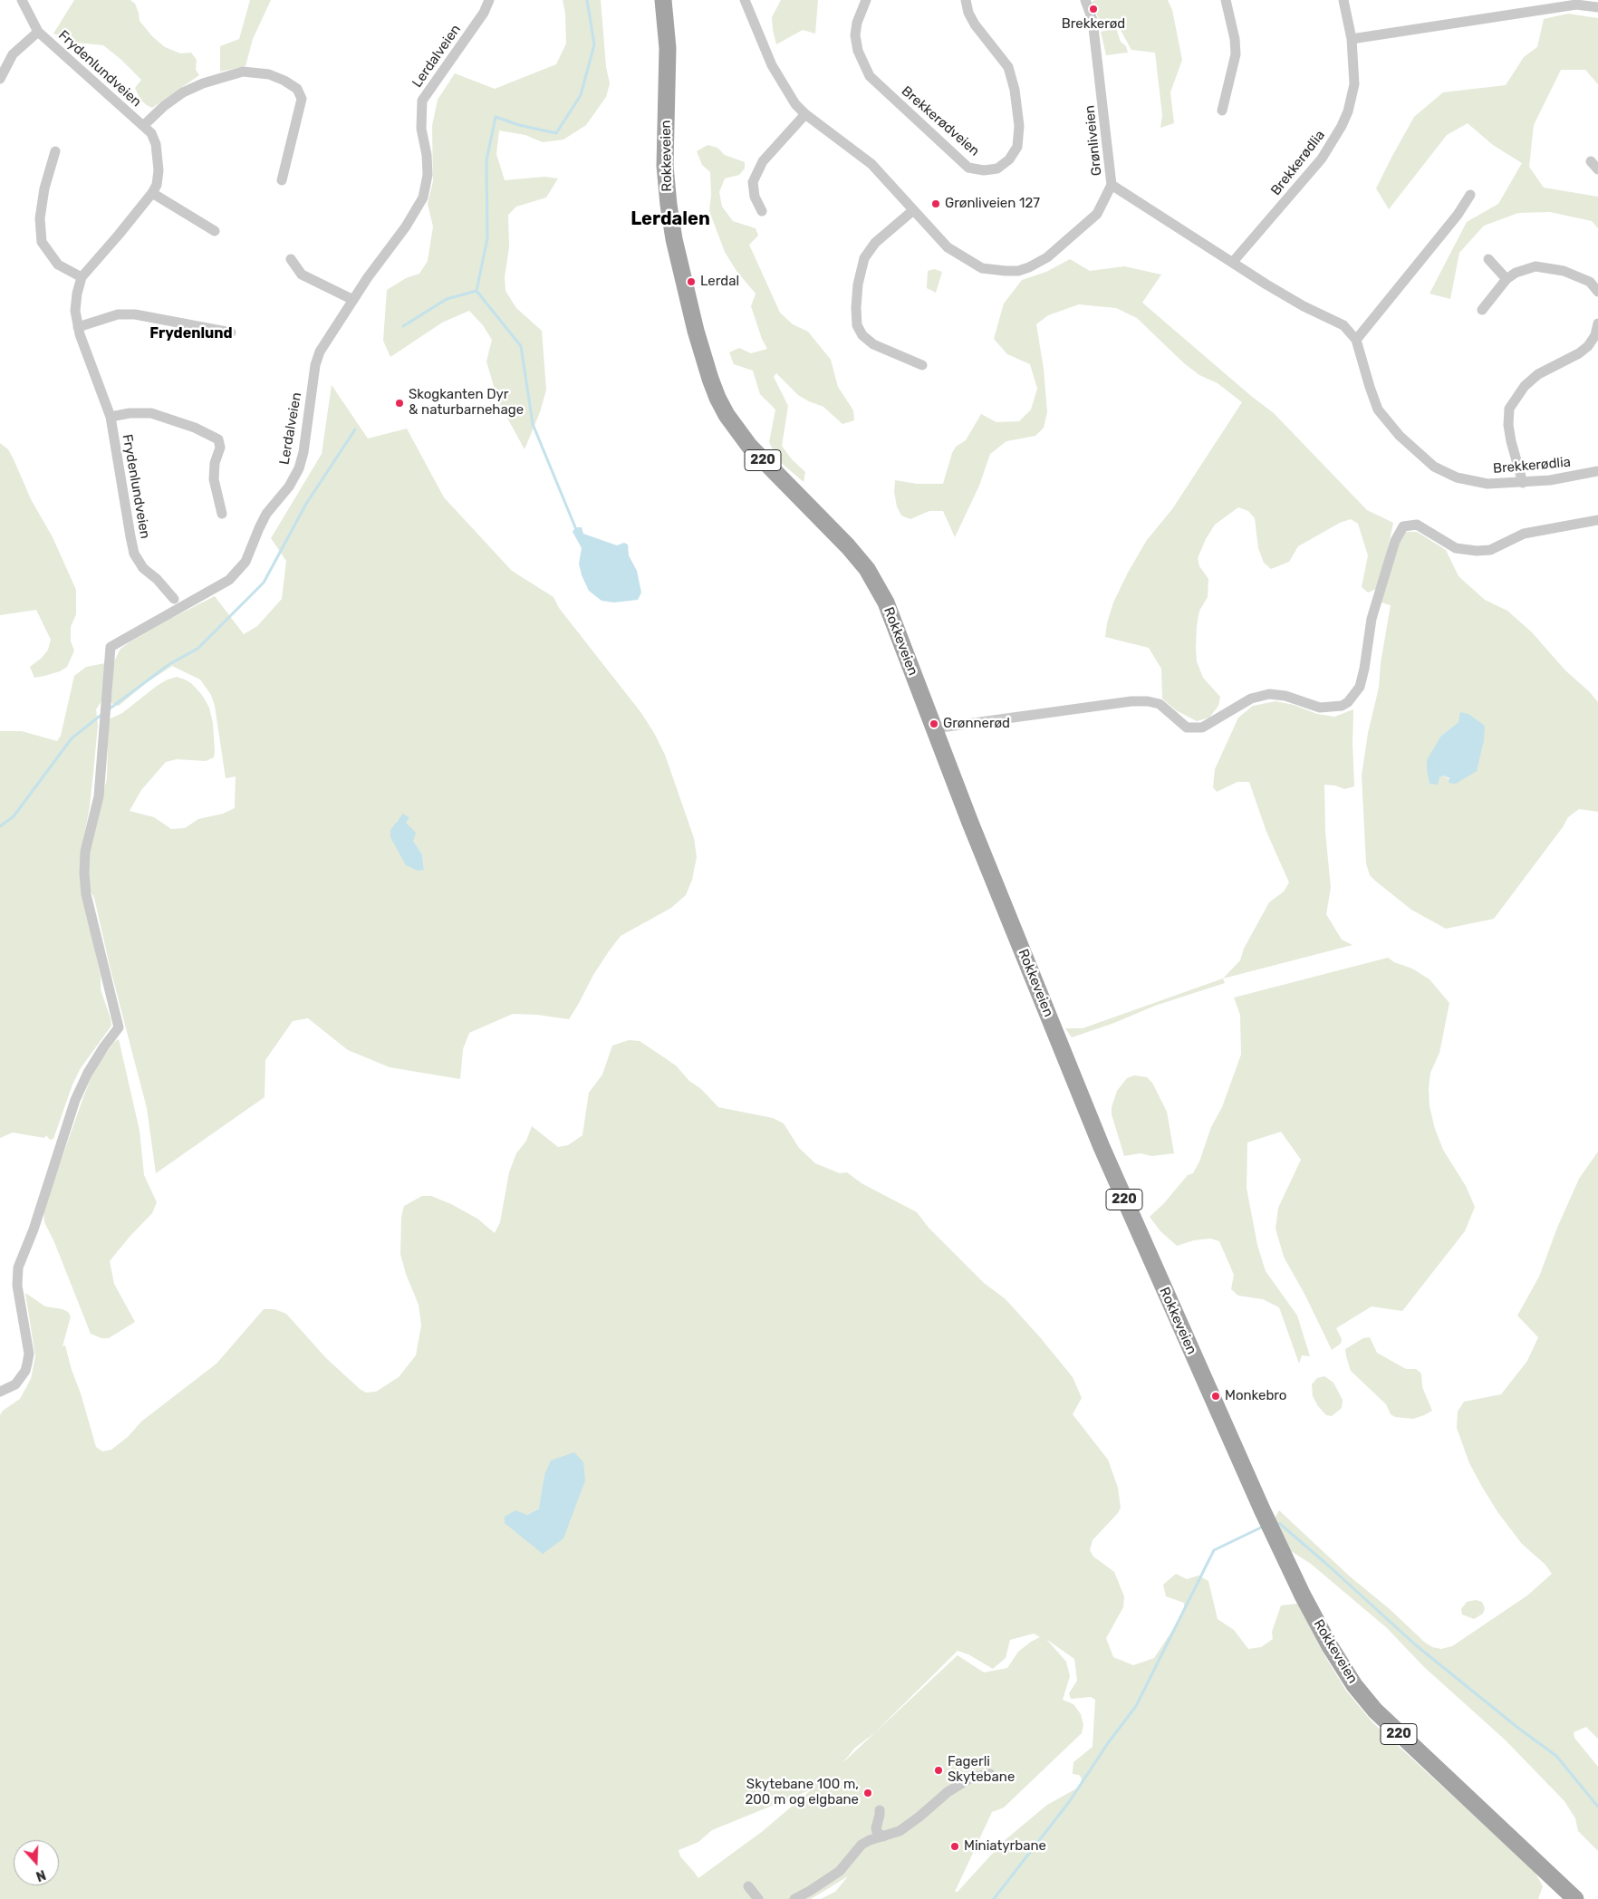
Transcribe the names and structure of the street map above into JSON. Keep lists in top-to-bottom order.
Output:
{
  "streets": {
    "main road": ["Rokkeveien", "220"],
    "street": [
      "Lerdalveien",
      "Frydenlundveien",
      "Brekkerødveien",
      "Grønliveien",
      "Brekkerødlia"
    ]
  },
  "districts": ["Lerdalen", "Frydenlund"],
  "places": [
    "Brekkerød",
    "Grønliveien 127",
    "Lerdal",
    "Skogkanten Dyr & naturbarnehage",
    "Grønnerød",
    "Monkebro",
    "Fagerli Skytebane",
    "Skytebane 100 m, 200 m og elgbane",
    "Miniatyrbane"
  ],
  "north": "bottom"
}
